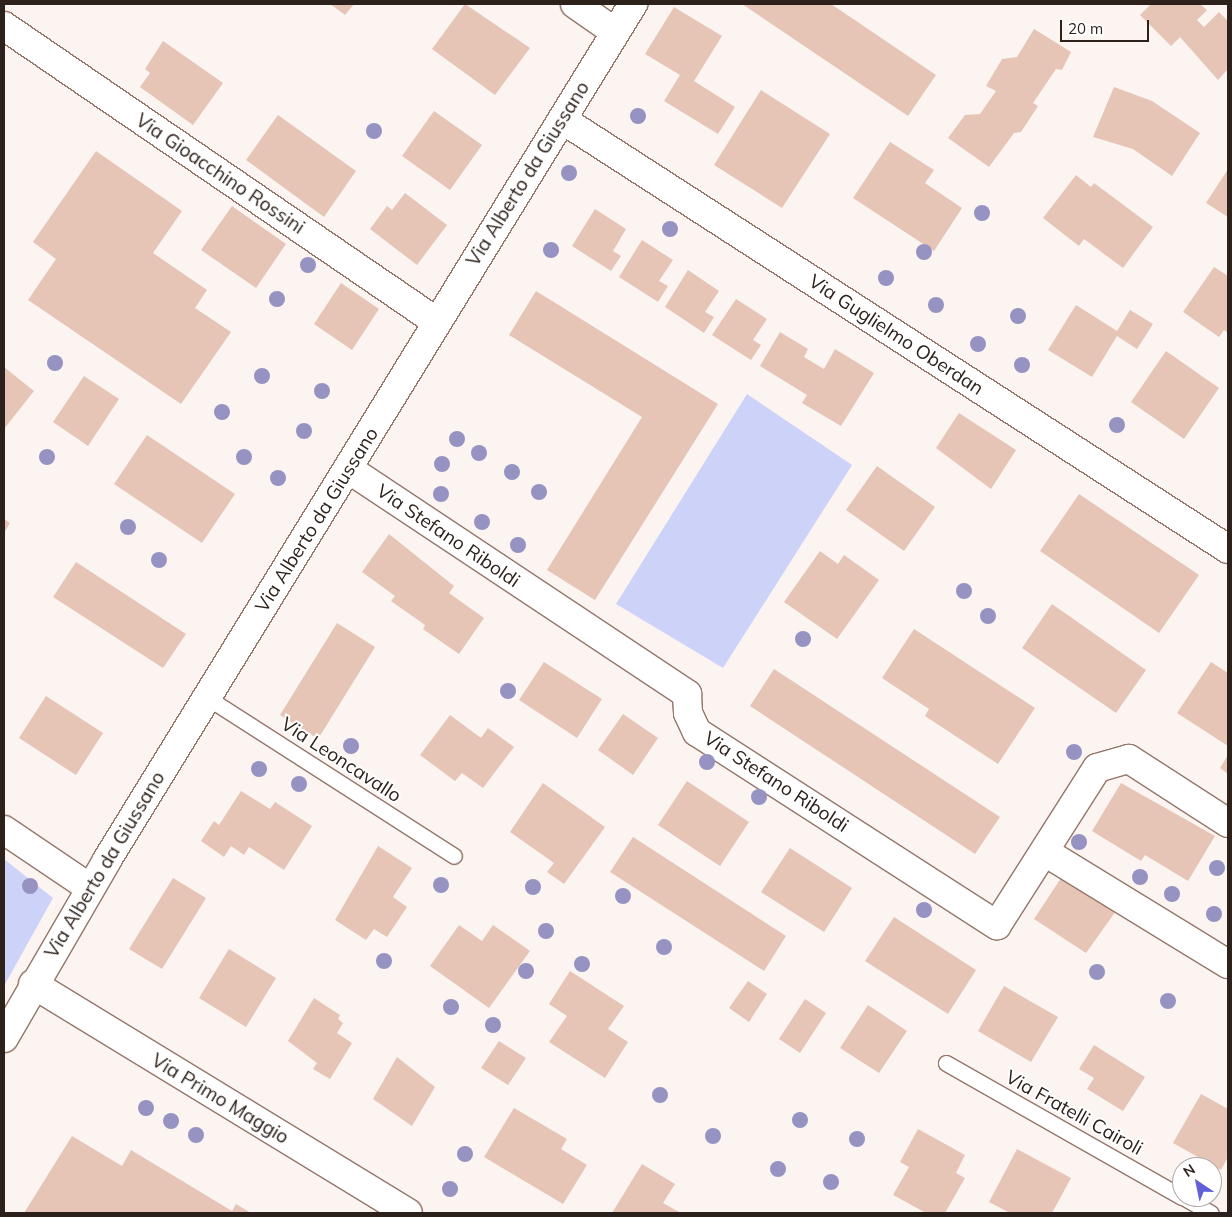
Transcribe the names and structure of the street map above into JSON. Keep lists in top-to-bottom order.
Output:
{
  "streets": {
    "street": [
      "Via Gioacchino Rossini",
      "Via Alberto da Giussano",
      "Via Guglielmo Oberdan",
      "Via Stefano Riboldi",
      "Via Primo Maggio"
    ],
    "lane": ["Via Leoncavallo", "Via Fratelli Cairoli"]
  },
  "crossings": [
    ["Via Gioacchino Rossini", "Via Alberto da Giussano"],
    ["Via Alberto da Giussano", "Via Guglielmo Oberdan"],
    ["Via Alberto da Giussano", "Via Stefano Riboldi"],
    ["Via Alberto da Giussano", "Via Leoncavallo"],
    ["Via Alberto da Giussano", "Via Primo Maggio"]
  ],
  "scale_bar": "20 m",
  "north": "top left"
}
